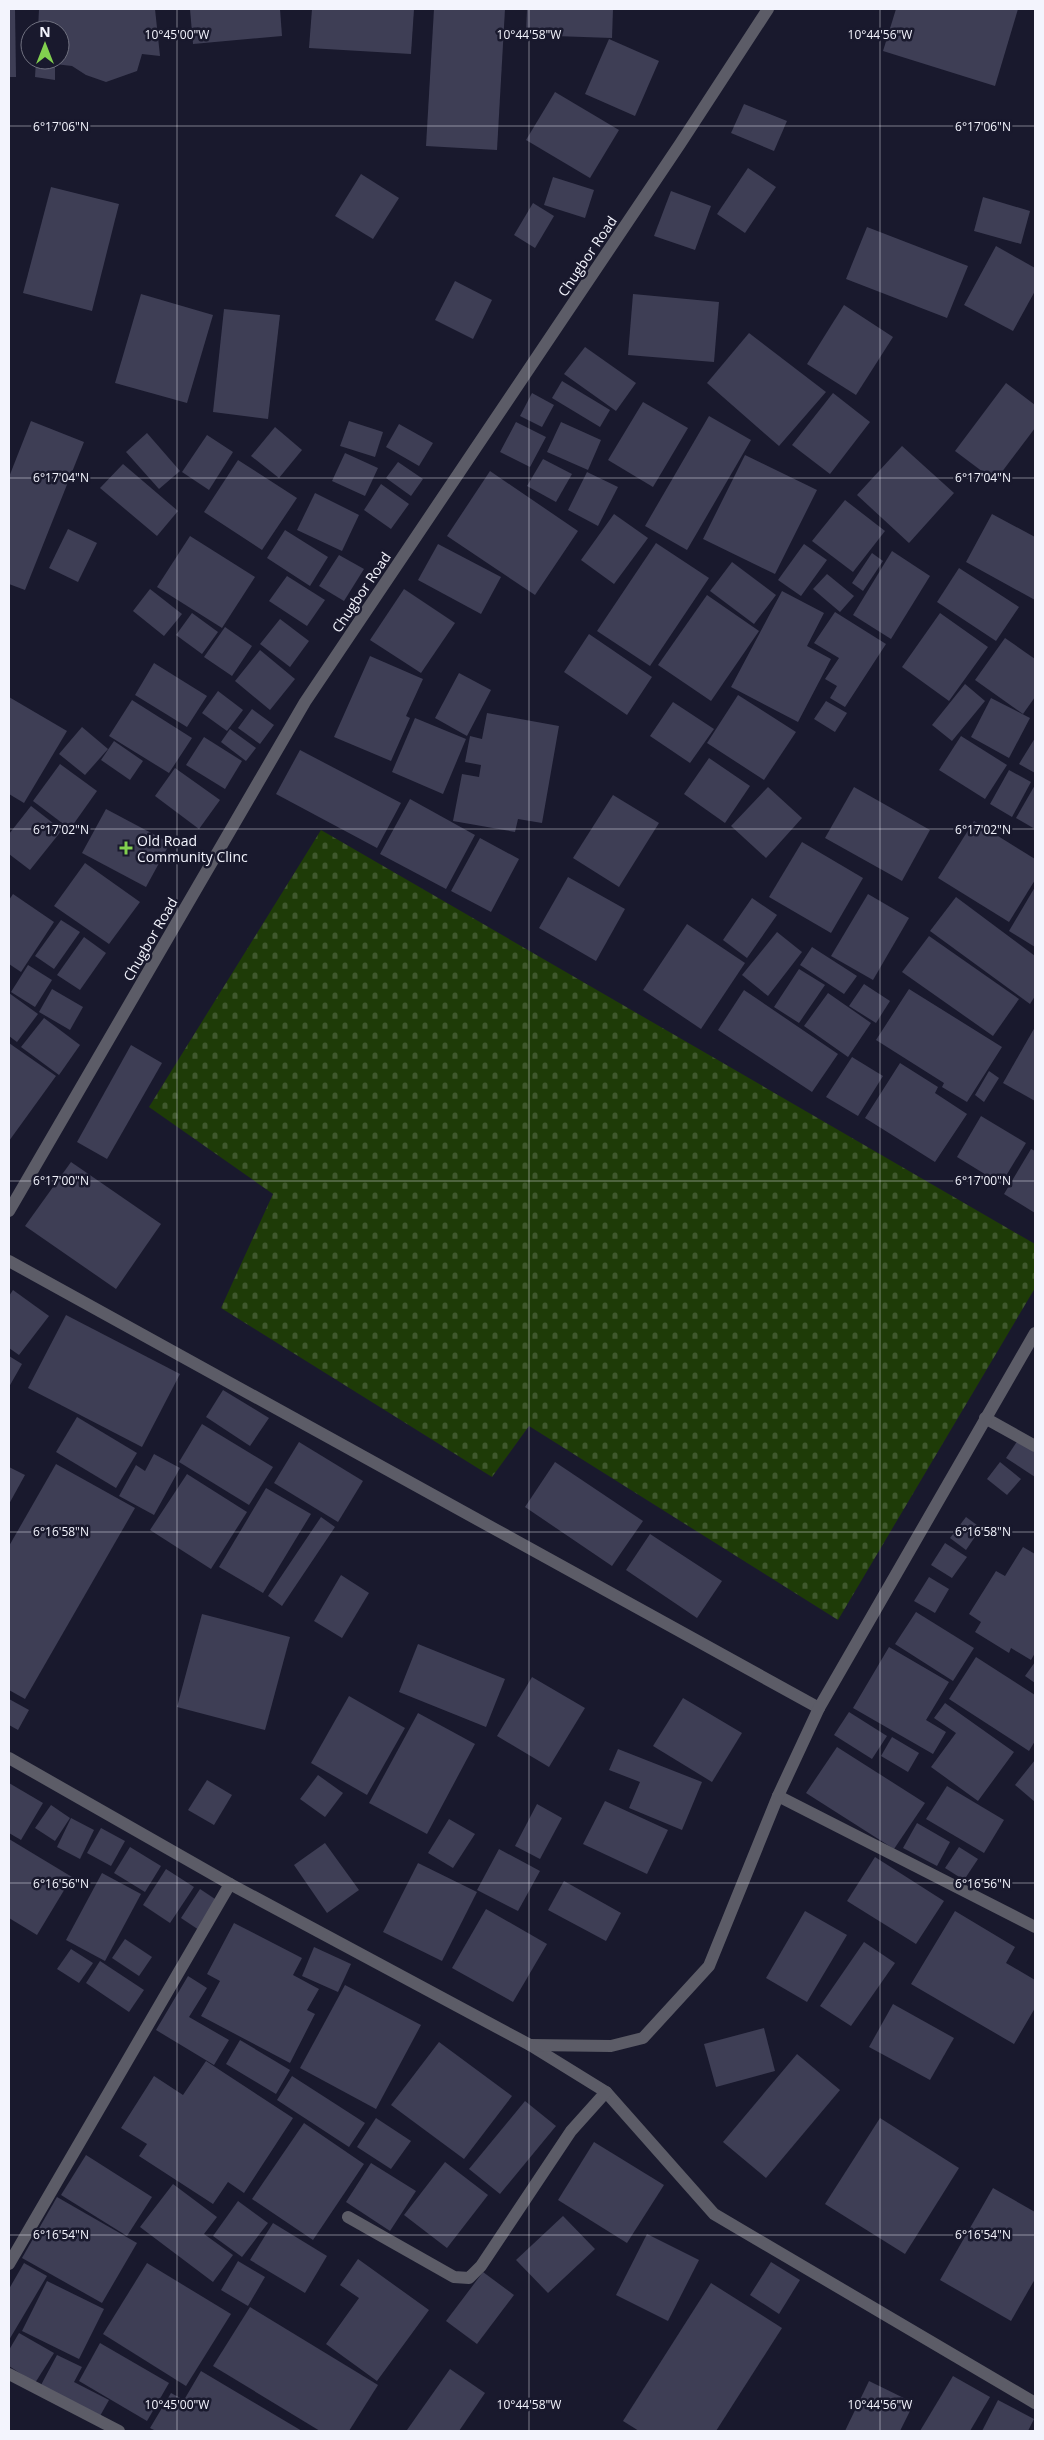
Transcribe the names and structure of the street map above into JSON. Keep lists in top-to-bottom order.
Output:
{
  "streets": {
    "street": ["Chugbor Road"]
  },
  "places": {
    "health": ["Old Road Community Clinc"]
  },
  "north": "top",
  "coordinates": [
    "10°45'00\"W",
    "10°44'58\"W",
    "10°44'56\"W",
    "6°17'06\"N",
    "6°17'04\"N",
    "6°17'02\"N",
    "6°17'00\"N",
    "6°16'58\"N",
    "6°16'56\"N",
    "6°16'54\"N"
  ]
}
